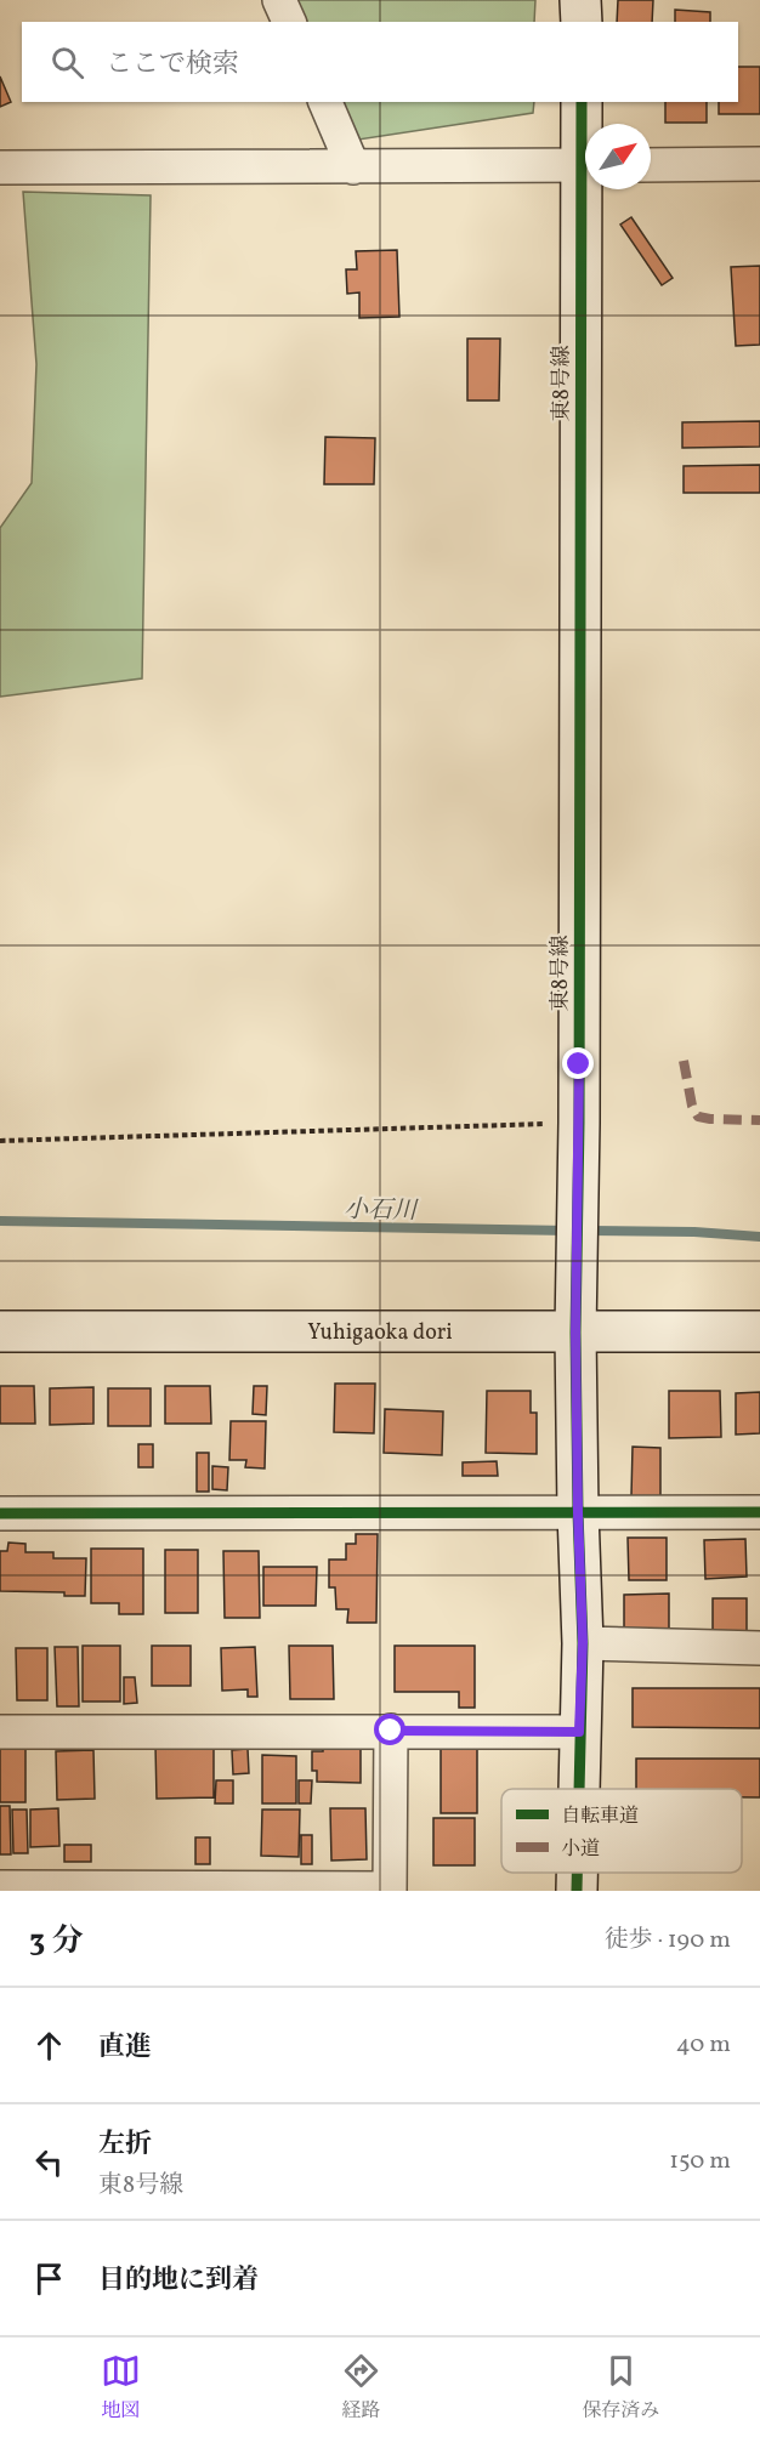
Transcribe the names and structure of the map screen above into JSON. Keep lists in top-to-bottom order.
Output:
{
  "streets": {
    "street": ["東8号線", "Yuhigaoka dori"]
  },
  "crossings": [
    ["東8号線", "Yuhigaoka dori"]
  ],
  "water": ["小石川"],
  "legend": ["自転車道", "小道"],
  "north": "top right",
  "page": {
    "search": "ここで検索",
    "heading": ["3 分", "徒歩 · 190 m"],
    "list": [
      ["直進", "40 m"],
      ["左折", "東8号線", "150 m"],
      "目的地に到着"
    ],
    "nav": ["地図", "経路", "保存済み"]
  }
}
